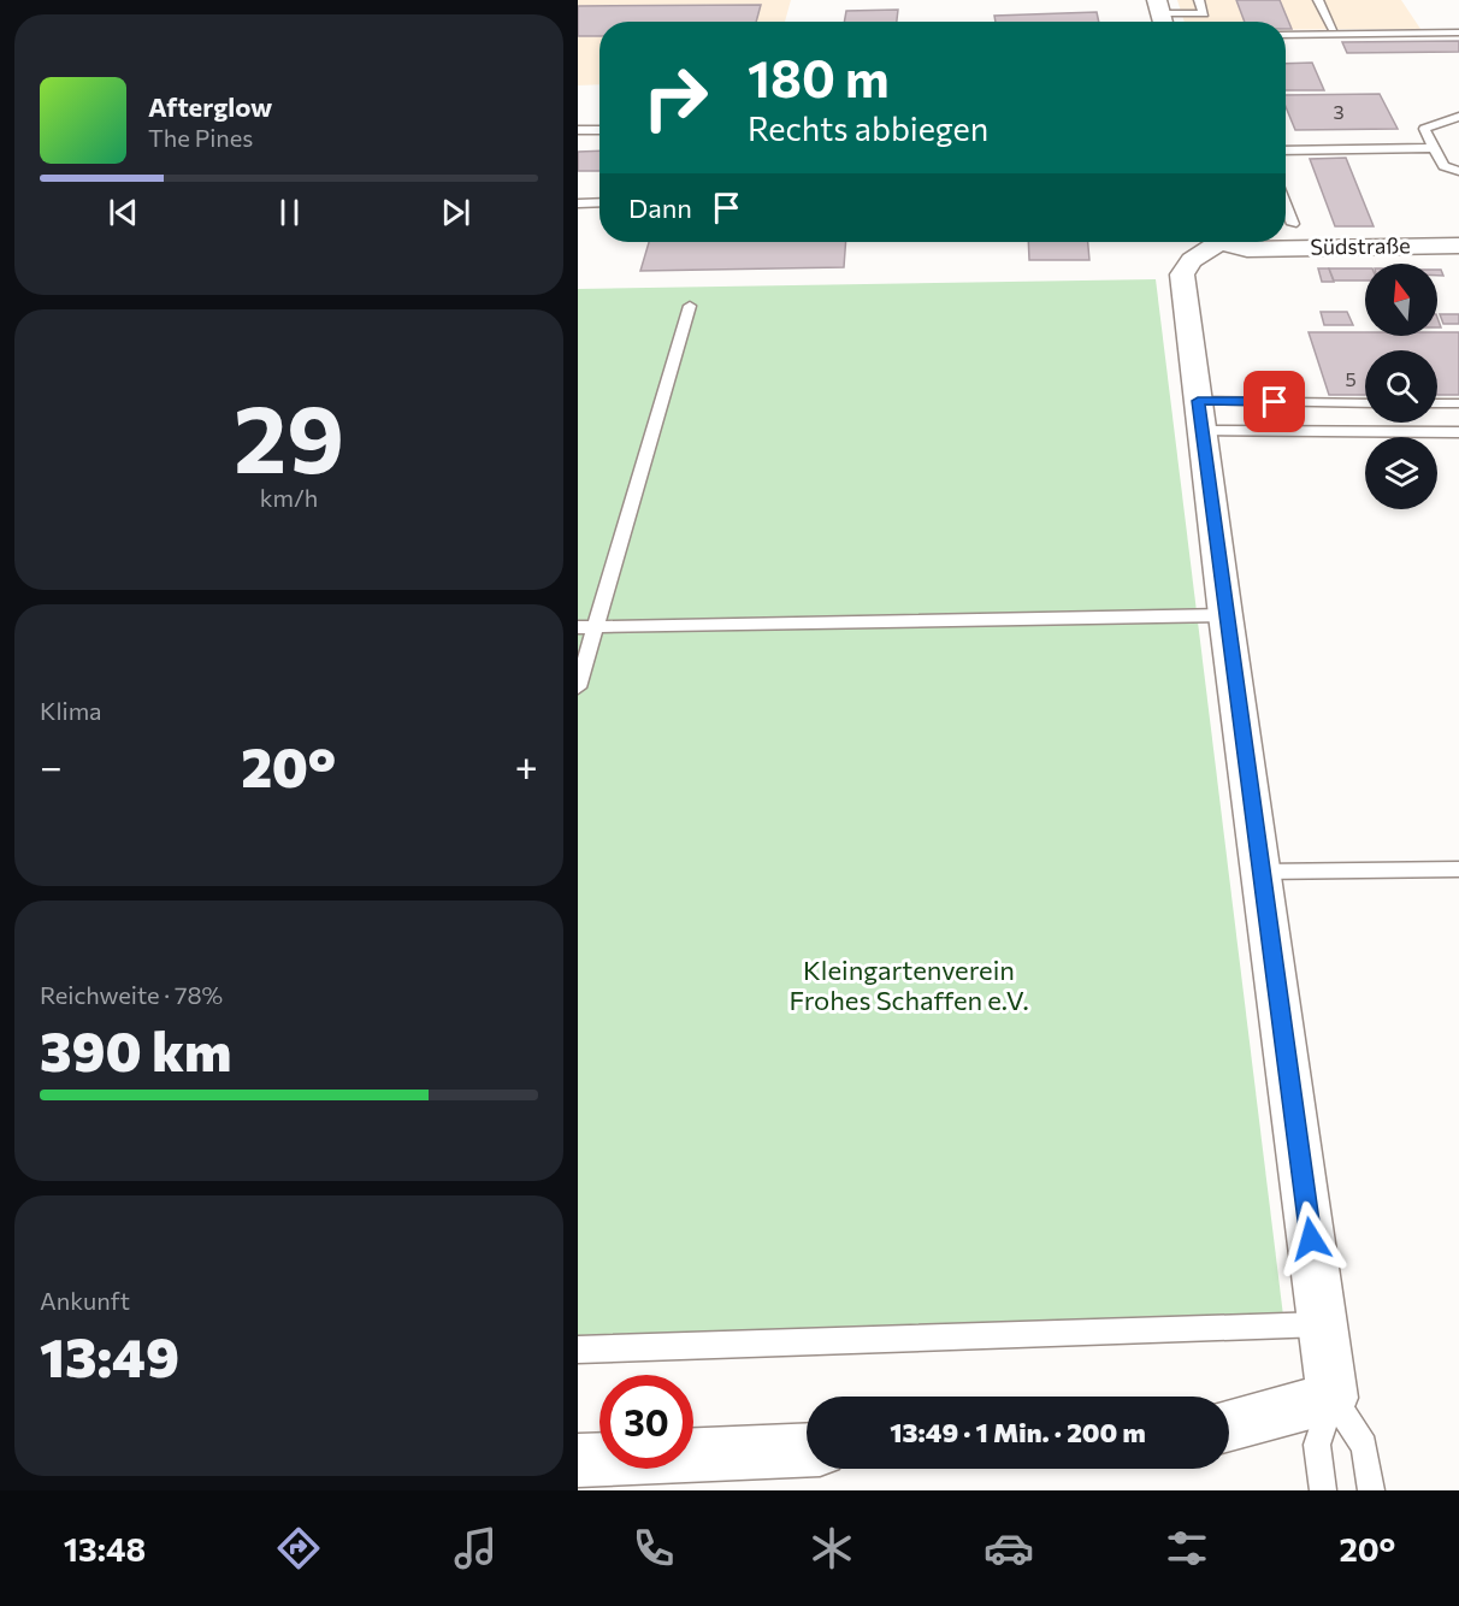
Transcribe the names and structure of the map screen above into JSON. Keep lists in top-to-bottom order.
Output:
{
  "streets": {
    "street": ["Südstraße"]
  },
  "parks": ["Kleingartenverein Frohes Schaffen e.V."],
  "house_numbers": ["3", "5"],
  "north": "top",
  "page": {
    "turn": ["180 m", "Rechts abbiegen"],
    "song": ["Afterglow", "The Pines"],
    "then": "Dann",
    "tile": [
      ["29", "km/h"],
      "Klima",
      ["Reichweite · 78%", "390 km"],
      ["Ankunft", "13:49"]
    ],
    "heat": ["−", "20°", "+"],
    "limit": "30",
    "trip": "13:49 · 1 Min. · 200 m",
    "tabs": ["13:48", "20°"]
  }
}
